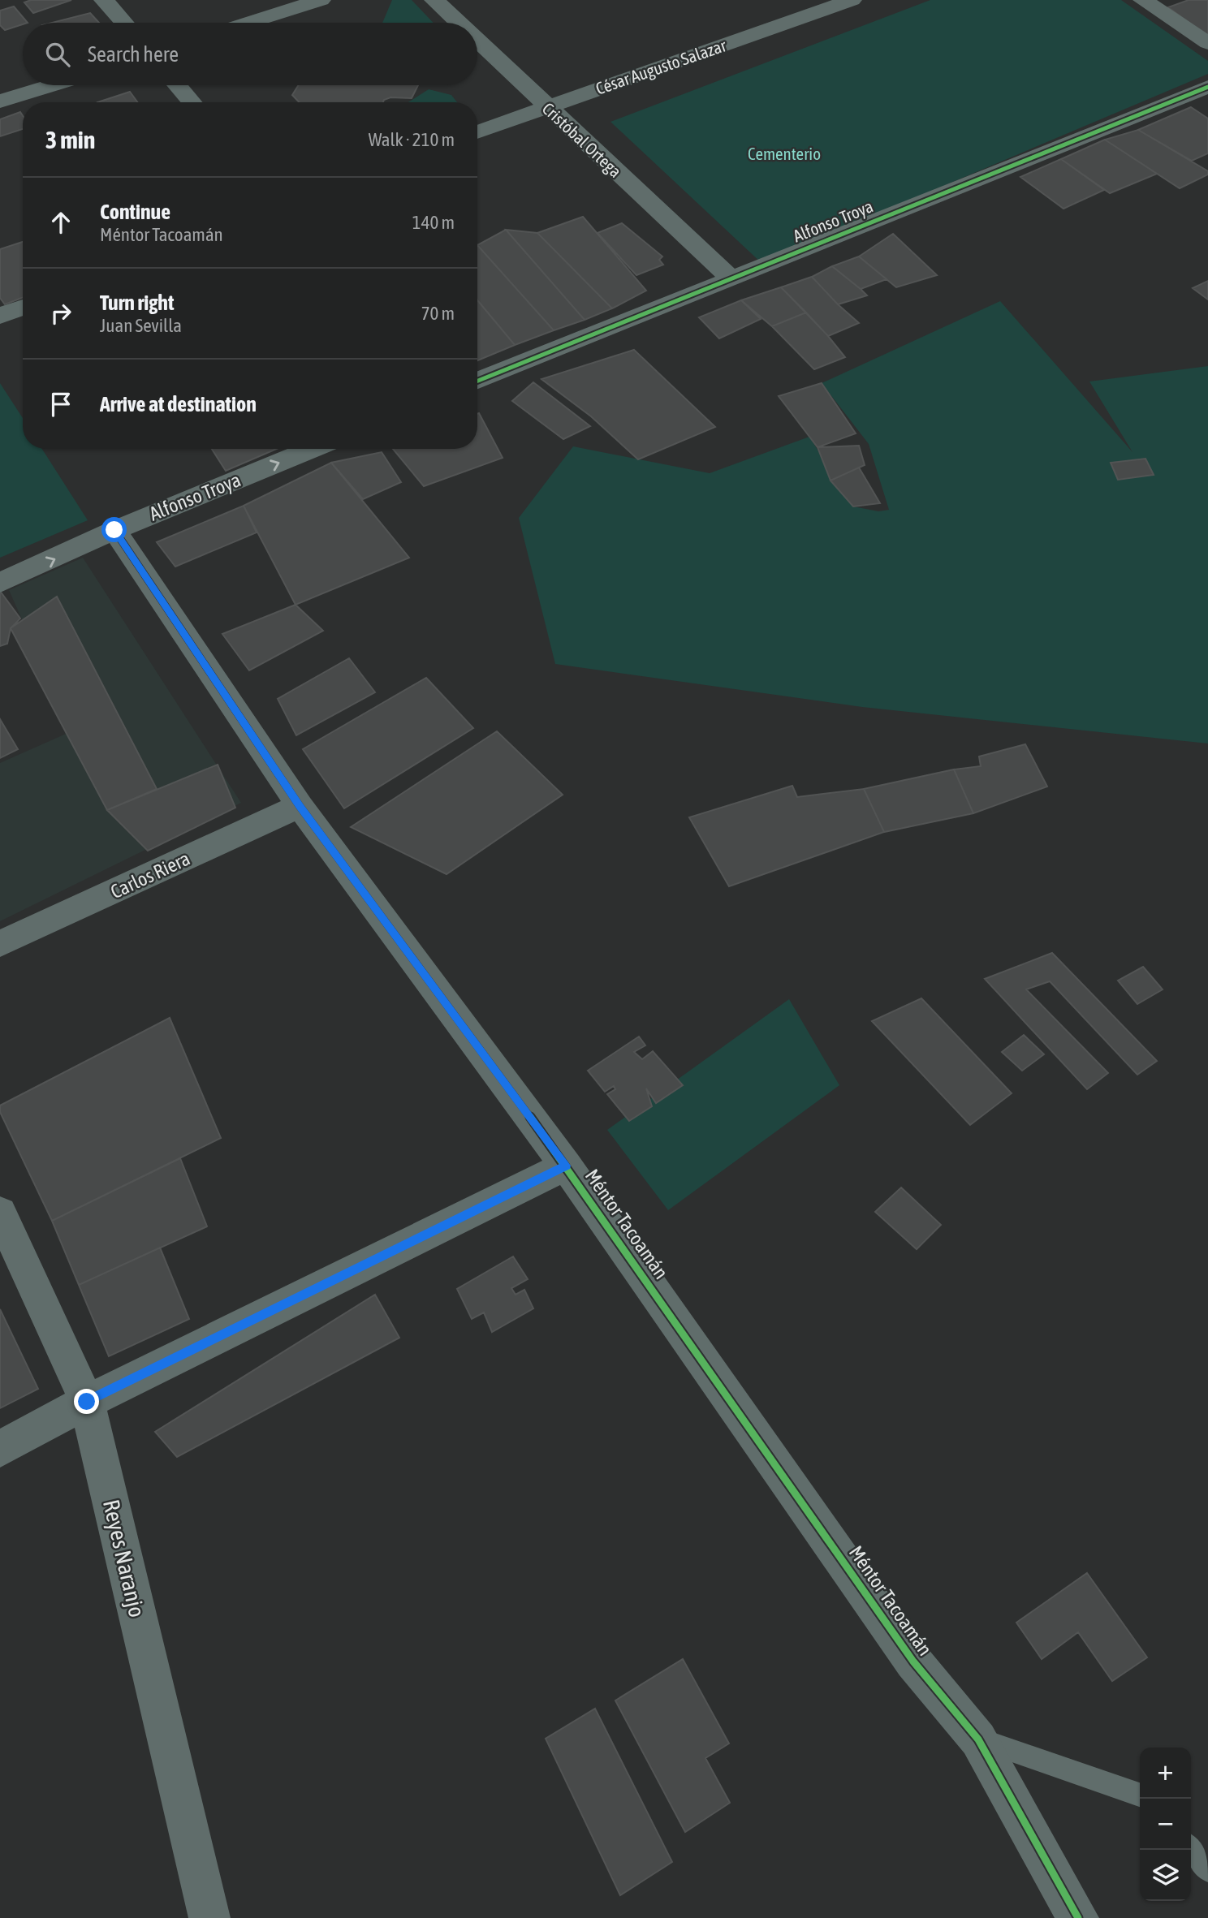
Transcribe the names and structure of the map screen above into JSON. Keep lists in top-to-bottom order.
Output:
{
  "streets": {
    "street": [
      "César Augusto Salazar",
      "Cristóbal Ortega",
      "Alfonso Troya",
      "Carlos Riera",
      "Méntor Tacoamán",
      "Reyes Naranjo"
    ]
  },
  "crossings": [
    ["César Augusto Salazar", "Cristóbal Ortega"],
    ["Cristóbal Ortega", "Alfonso Troya"],
    ["Alfonso Troya", "Méntor Tacoamán"],
    ["Carlos Riera", "Méntor Tacoamán"]
  ],
  "parks": ["Cementerio"],
  "page": {
    "search": "Search here",
    "heading": ["3 min", "Walk · 210 m"],
    "list": [
      ["Continue", "Méntor Tacoamán", "140 m"],
      ["Turn right", "Juan Sevilla", "70 m"],
      "Arrive at destination"
    ],
    "map_buttons": ["+", "−"]
  }
}
